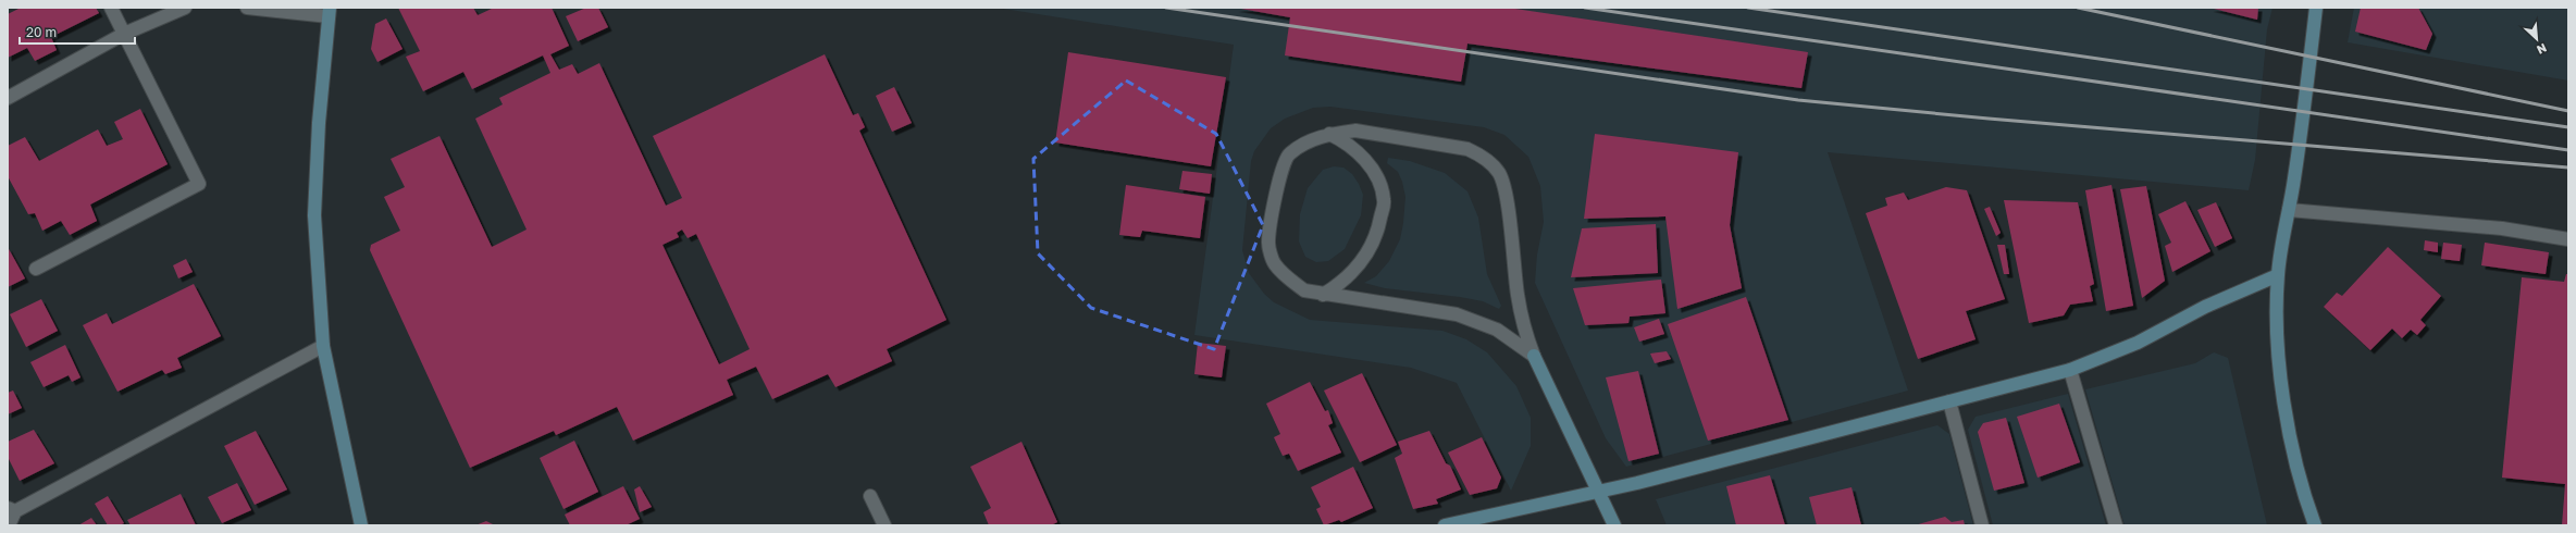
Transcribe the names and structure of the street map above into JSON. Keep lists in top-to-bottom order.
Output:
{
  "scale_bar": "20 m",
  "north": "bottom right"
}
